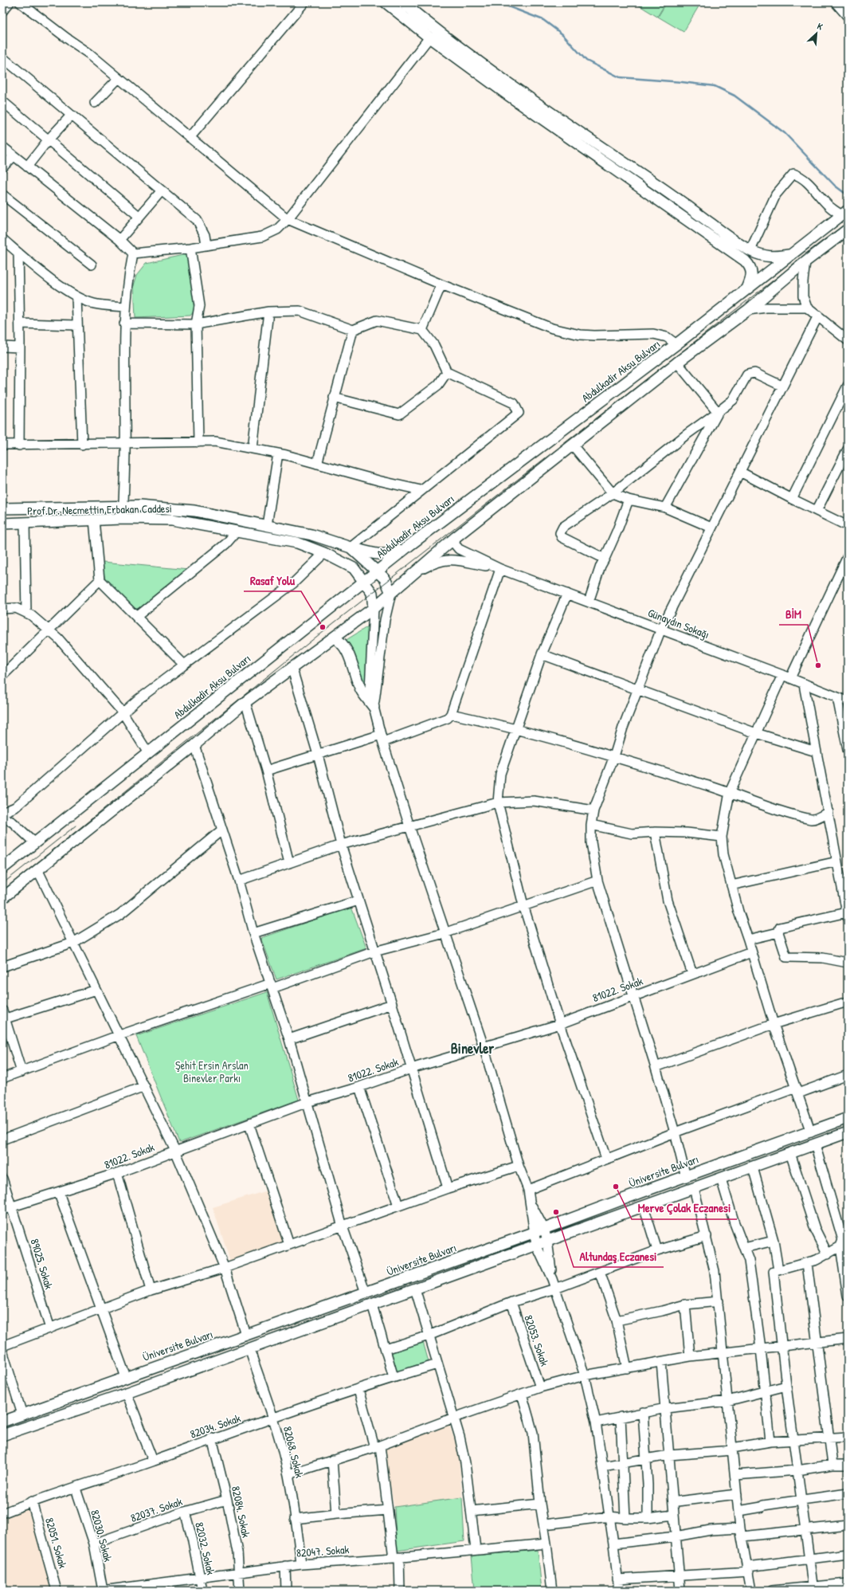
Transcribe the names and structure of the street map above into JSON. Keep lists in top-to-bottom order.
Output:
{
  "streets": {
    "main road": ["Abdulkadir Aksu Bulvarı", "Prof.Dr. Necmettin Erbakan Caddesi", "Üniversite Bulvarı"],
    "street": [
      "Günaydın Sokağı",
      "81022. Sokak",
      "89025. Sokak",
      "82053. Sokak",
      "82034. Sokak",
      "82068. Sokak",
      "82037. Sokak",
      "82084. Sokak",
      "82030. Sokak",
      "82051. Sokak",
      "82032. Sokak",
      "82047. Sokak"
    ]
  },
  "crossings": [
    ["Abdulkadir Aksu Bulvarı", "Prof.Dr. Necmettin Erbakan Caddesi"],
    ["81022. Sokak", "89025. Sokak"],
    ["82034. Sokak", "82068. Sokak"],
    ["82034. Sokak", "82084. Sokak"],
    ["82034. Sokak", "82030. Sokak"],
    ["82034. Sokak", "82051. Sokak"],
    ["82068. Sokak", "82047. Sokak"],
    ["82037. Sokak", "82084. Sokak"],
    ["82037. Sokak", "82030. Sokak"],
    ["82037. Sokak", "82032. Sokak"],
    ["82084. Sokak", "82047. Sokak"],
    ["82030. Sokak", "82047. Sokak"],
    ["82032. Sokak", "82047. Sokak"]
  ],
  "districts": ["Binevler"],
  "parks": ["Şehit Ersin Arslan Binevler Parkı"],
  "places": [
    "Rasaf Yolu",
    "BİM",
    "Merve Çolak Eczanesi",
    "Altundaş Eczanesi"
  ],
  "north": "top right"
}
